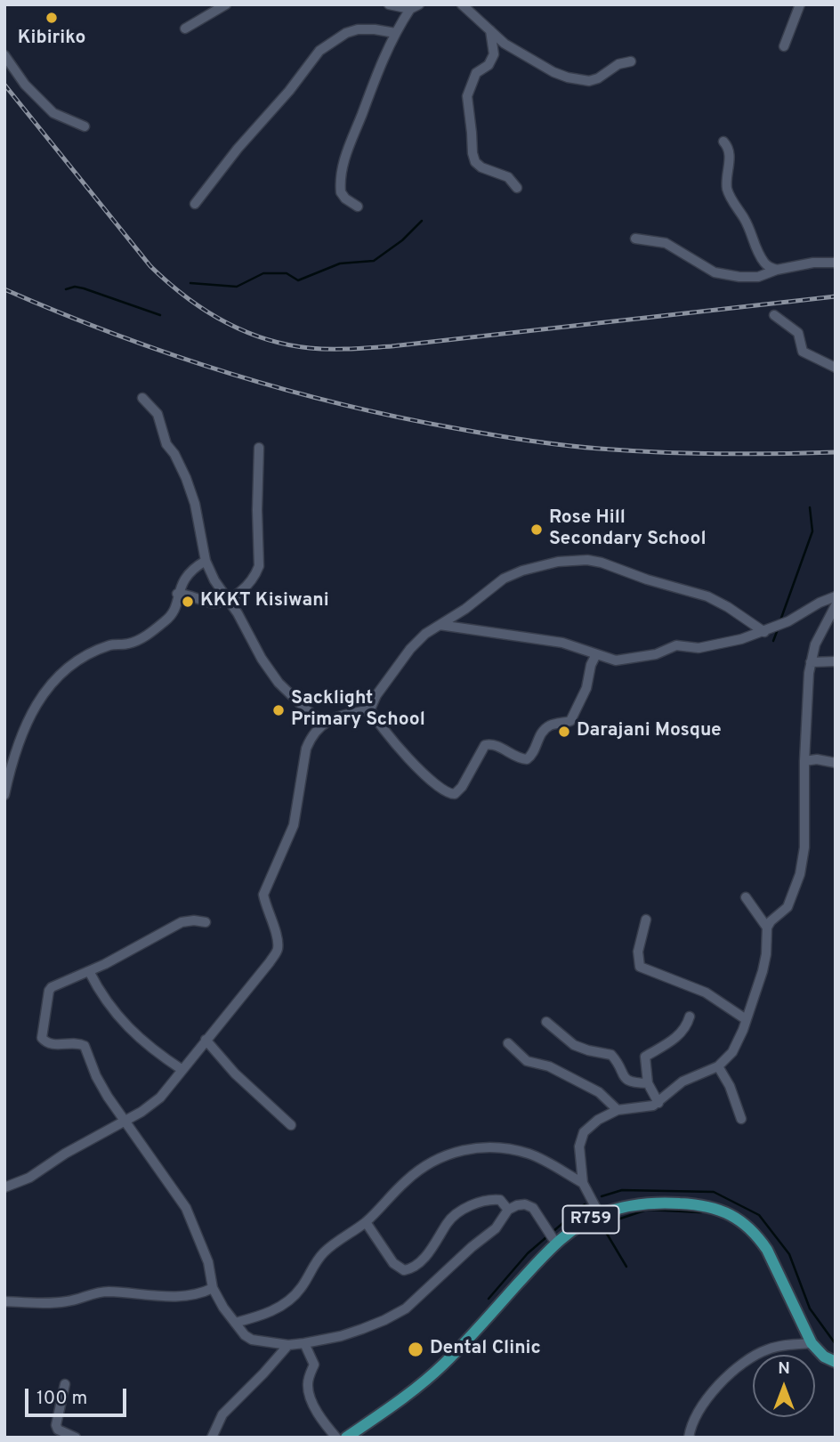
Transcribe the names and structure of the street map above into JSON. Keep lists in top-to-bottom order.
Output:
{
  "streets": {
    "main road": ["R759"]
  },
  "places": [
    "Kibiriko",
    "Rose Hill Secondary School",
    "KKKT Kisiwani",
    "Sacklight Primary School",
    "Darajani Mosque",
    "Dental Clinic"
  ],
  "scale_bar": "100 m",
  "north": "top"
}
